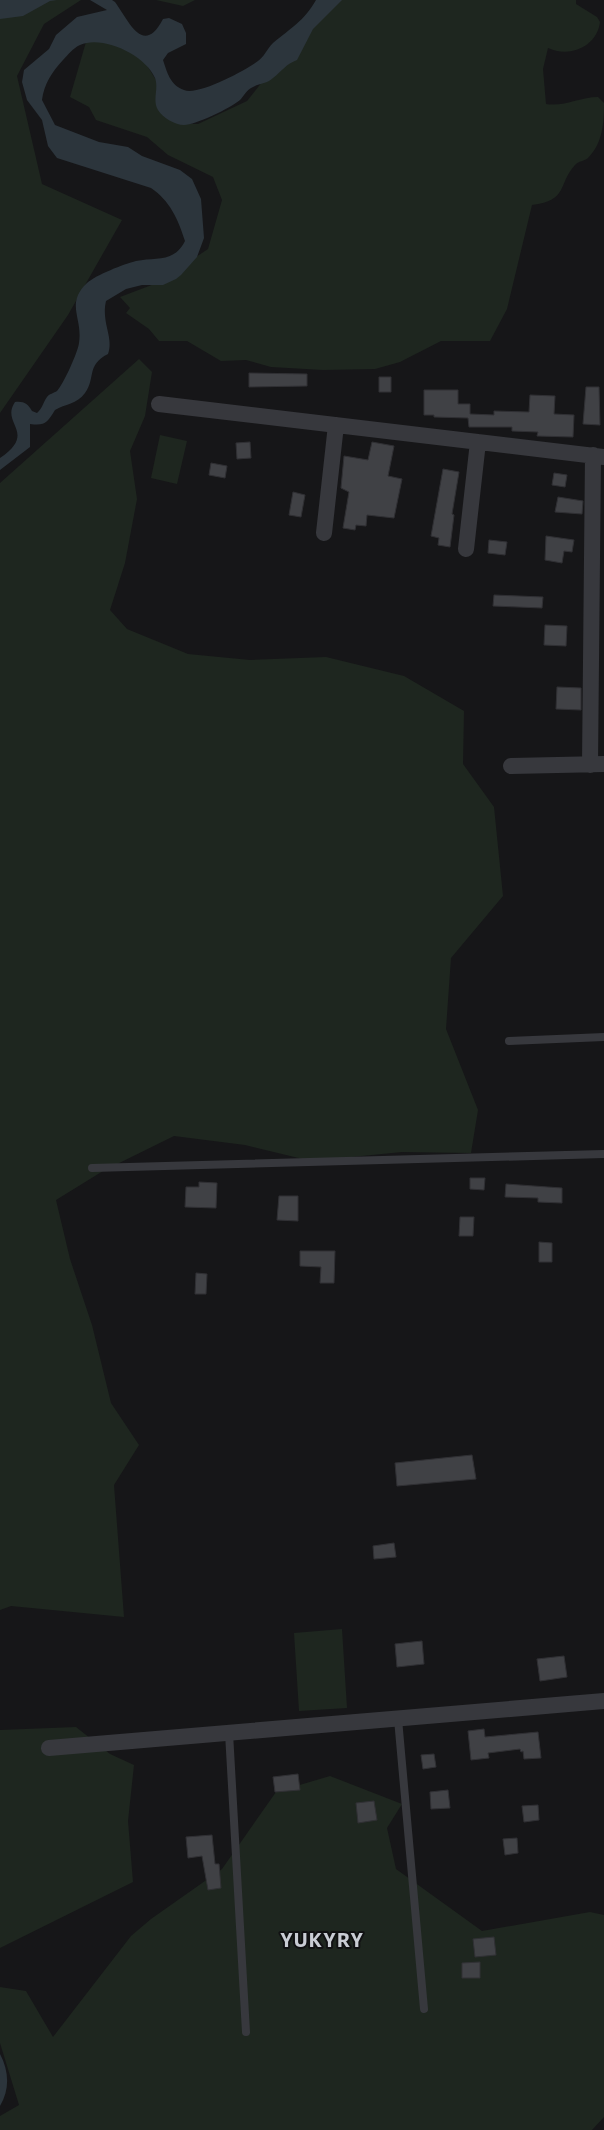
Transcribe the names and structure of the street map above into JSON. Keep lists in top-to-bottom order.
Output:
{
  "districts": ["YUKYRY"]
}
